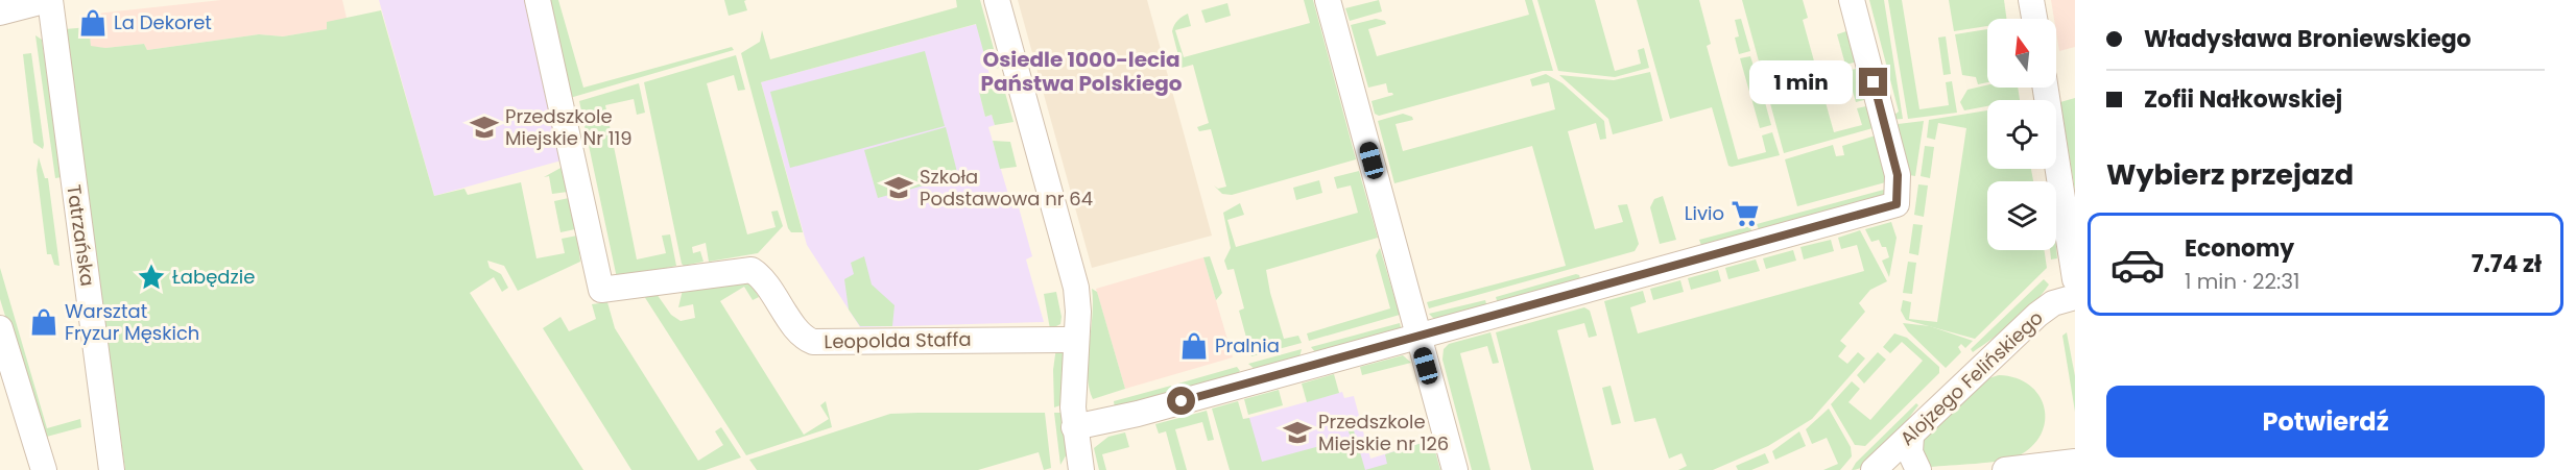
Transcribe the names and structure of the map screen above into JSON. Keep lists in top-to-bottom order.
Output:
{
  "streets": {
    "street": ["Tatrzańska", "Leopolda Staffa", "Alojzego Felińskiego"]
  },
  "districts": ["Osiedle 1000-lecia Państwa Polskiego"],
  "places": {
    "shop": ["La Dekoret", "Warsztat Fryzur Męskich", "Pralnia"],
    "school or university": ["Przedszkole Miejskie Nr 119", "Szkoła Podstawowa nr 64", "Przedszkole Miejskie nr 126"],
    "supermarket": ["Livio"],
    "place": ["Łabędzie"]
  },
  "north": "top",
  "page": {
    "banner": ["Władysława Broniewskiego", "Zofii Nałkowskiej"],
    "bubble": "1 min",
    "heading": "Wybierz przejazd",
    "list": [
      {
        "name": "Economy",
        "note": "1 min · 22:31",
        "value": "7.74 zł"
      }
    ],
    "buttons": "Potwierdź"
  }
}
